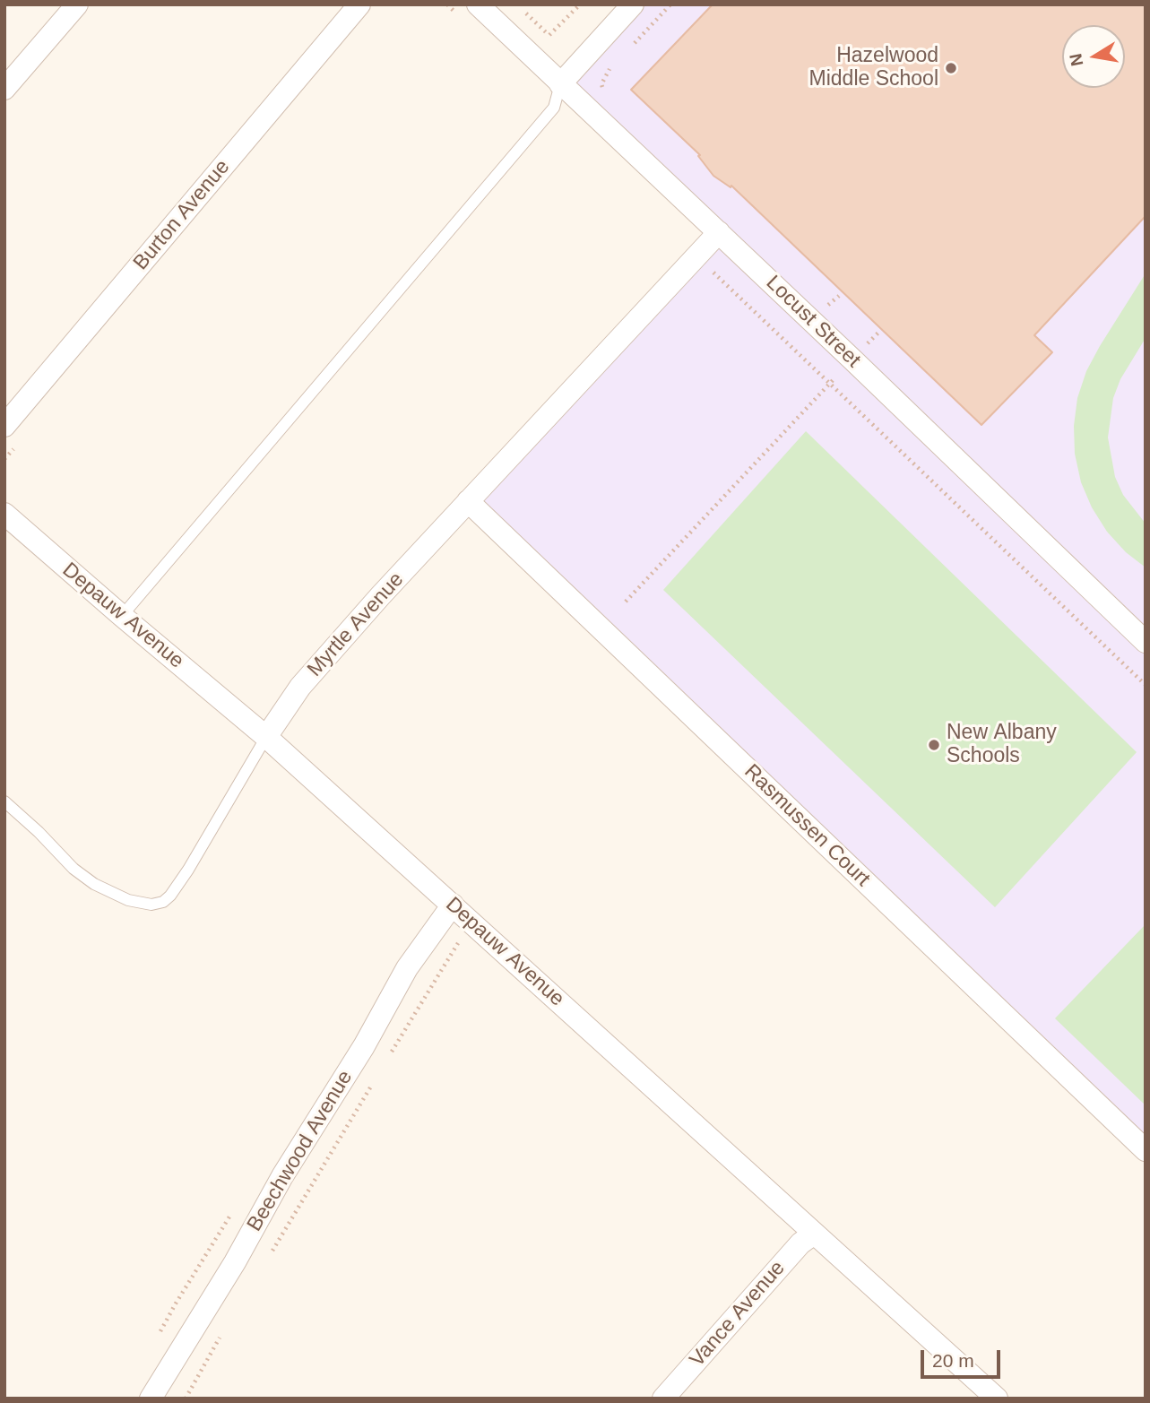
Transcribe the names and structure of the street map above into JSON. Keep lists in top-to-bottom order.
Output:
{
  "streets": {
    "street": [
      "Burton Avenue",
      "Locust Street",
      "Depauw Avenue",
      "Myrtle Avenue",
      "Rasmussen Court",
      "Beechwood Avenue",
      "Vance Avenue"
    ]
  },
  "crossings": [
    ["Locust Street", "Myrtle Avenue"],
    ["Depauw Avenue", "Myrtle Avenue"],
    ["Depauw Avenue", "Beechwood Avenue"],
    ["Depauw Avenue", "Vance Avenue"],
    ["Myrtle Avenue", "Rasmussen Court"]
  ],
  "places": ["Hazelwood Middle School", "New Albany Schools"],
  "scale_bar": "20 m",
  "north": "left"
}
